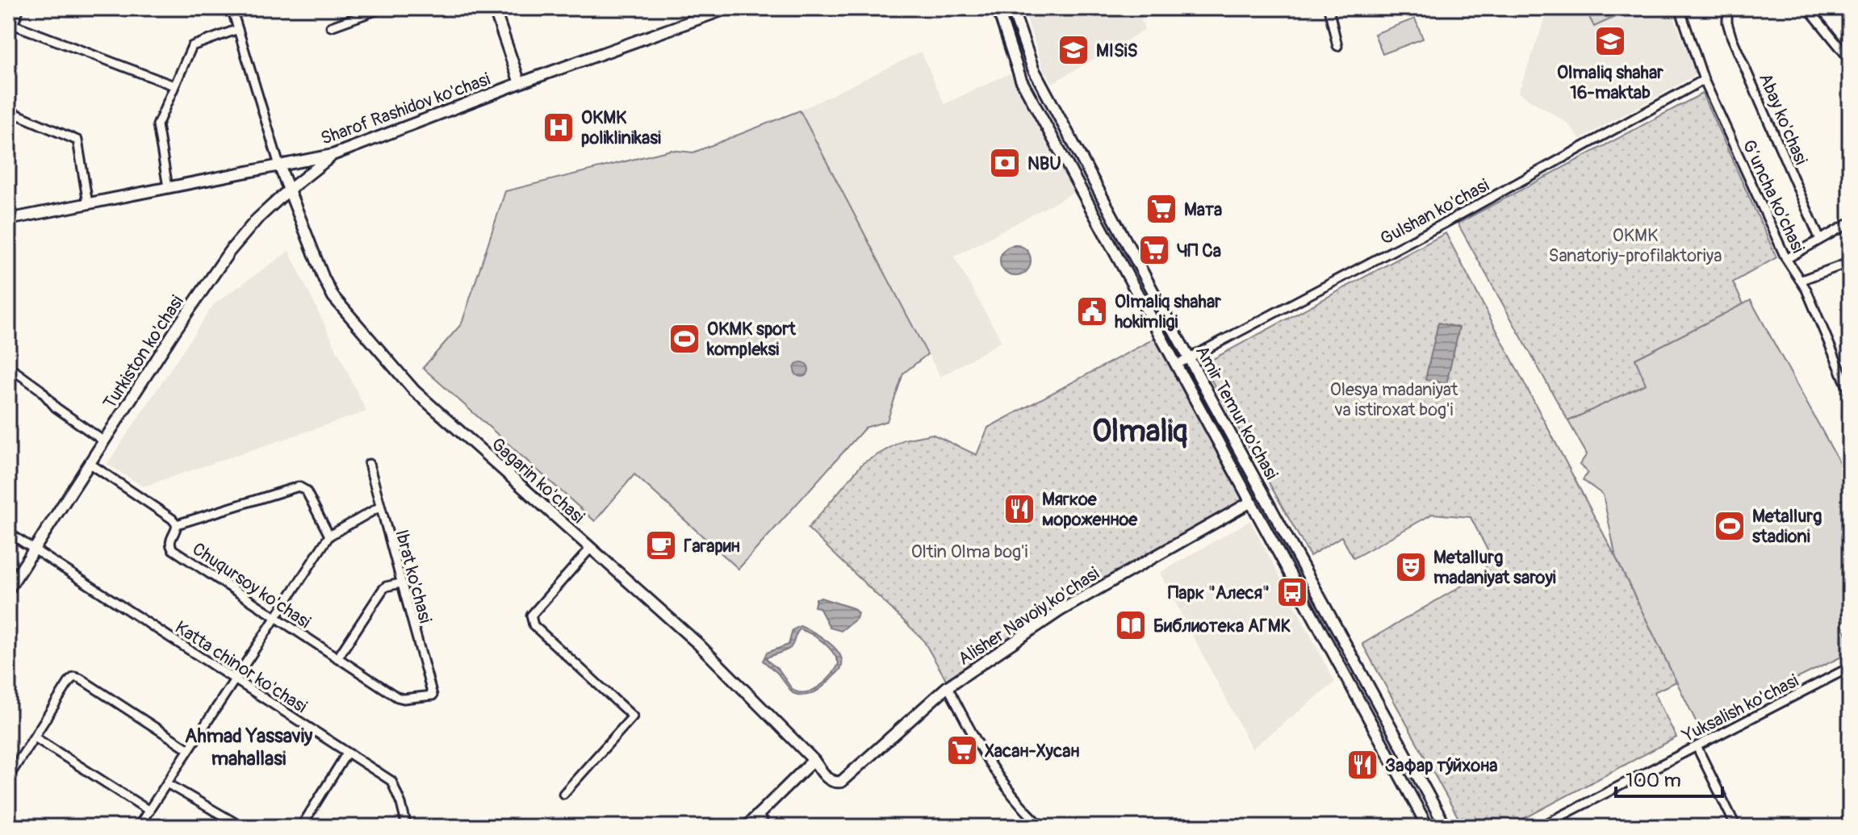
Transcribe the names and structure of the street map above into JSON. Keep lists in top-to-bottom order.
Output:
{
  "streets": {
    "main road": [
      "Sharof Rashidov ko'chasi",
      "Turkiston ko'chasi",
      "Amir Temur ko'chasi",
      "Gagarin ko'chasi",
      "Alisher Navoiy ko'chasi"
    ],
    "street": [
      "Abay ko'chasi",
      "G‘uncha ko'chasi",
      "Gulshan ko'chasi",
      "Ibrat ko'chasi",
      "Chuqursoy ko'chasi",
      "Katta chinor ko'chasi",
      "Yuksalish ko'chasi"
    ]
  },
  "crossings": [
    ["Sharof Rashidov ko'chasi", "Turkiston ko'chasi"],
    ["Sharof Rashidov ko'chasi", "Gagarin ko'chasi"],
    ["G‘uncha ko'chasi", "Gulshan ko'chasi"],
    ["Gulshan ko'chasi", "Amir Temur ko'chasi"],
    ["Turkiston ko'chasi", "Gagarin ko'chasi"],
    ["Turkiston ko'chasi", "Katta chinor ko'chasi"],
    ["Amir Temur ko'chasi", "Alisher Navoiy ko'chasi"],
    ["Gagarin ko'chasi", "Alisher Navoiy ko'chasi"],
    ["Ibrat ko'chasi", "Chuqursoy ko'chasi"]
  ],
  "districts": ["Olmaliq", "Ahmad Yassaviy mahallasi"],
  "parks": ["OKMK Sanatoriy-profilaktoriya", "Olesya madaniyat va istiroxat bog'i", "Oltin Olma bog'i"],
  "places": {
    "school or university": ["Olmaliq shahar 16-maktab", "MISiS"],
    "hospital": ["OKMK poliklinikasi"],
    "bank": ["NBU"],
    "supermarket": ["Мата", "ЧП Са", "Хасан-Хусан"],
    "public building": ["Olmaliq shahar hokimligi"],
    "sports": ["OKMK sport kompleksi", "Metallurg stadioni"],
    "restaurant": ["Мягкое мороженное", "Зафар тýйхона"],
    "cafe": ["Гагарин"],
    "theatre": ["Metallurg madaniyat saroyi"],
    "bus stop": ["Парк \"Алеся\""],
    "library": ["Библиотека АГМК"]
  },
  "scale_bar": "100 m"
}
